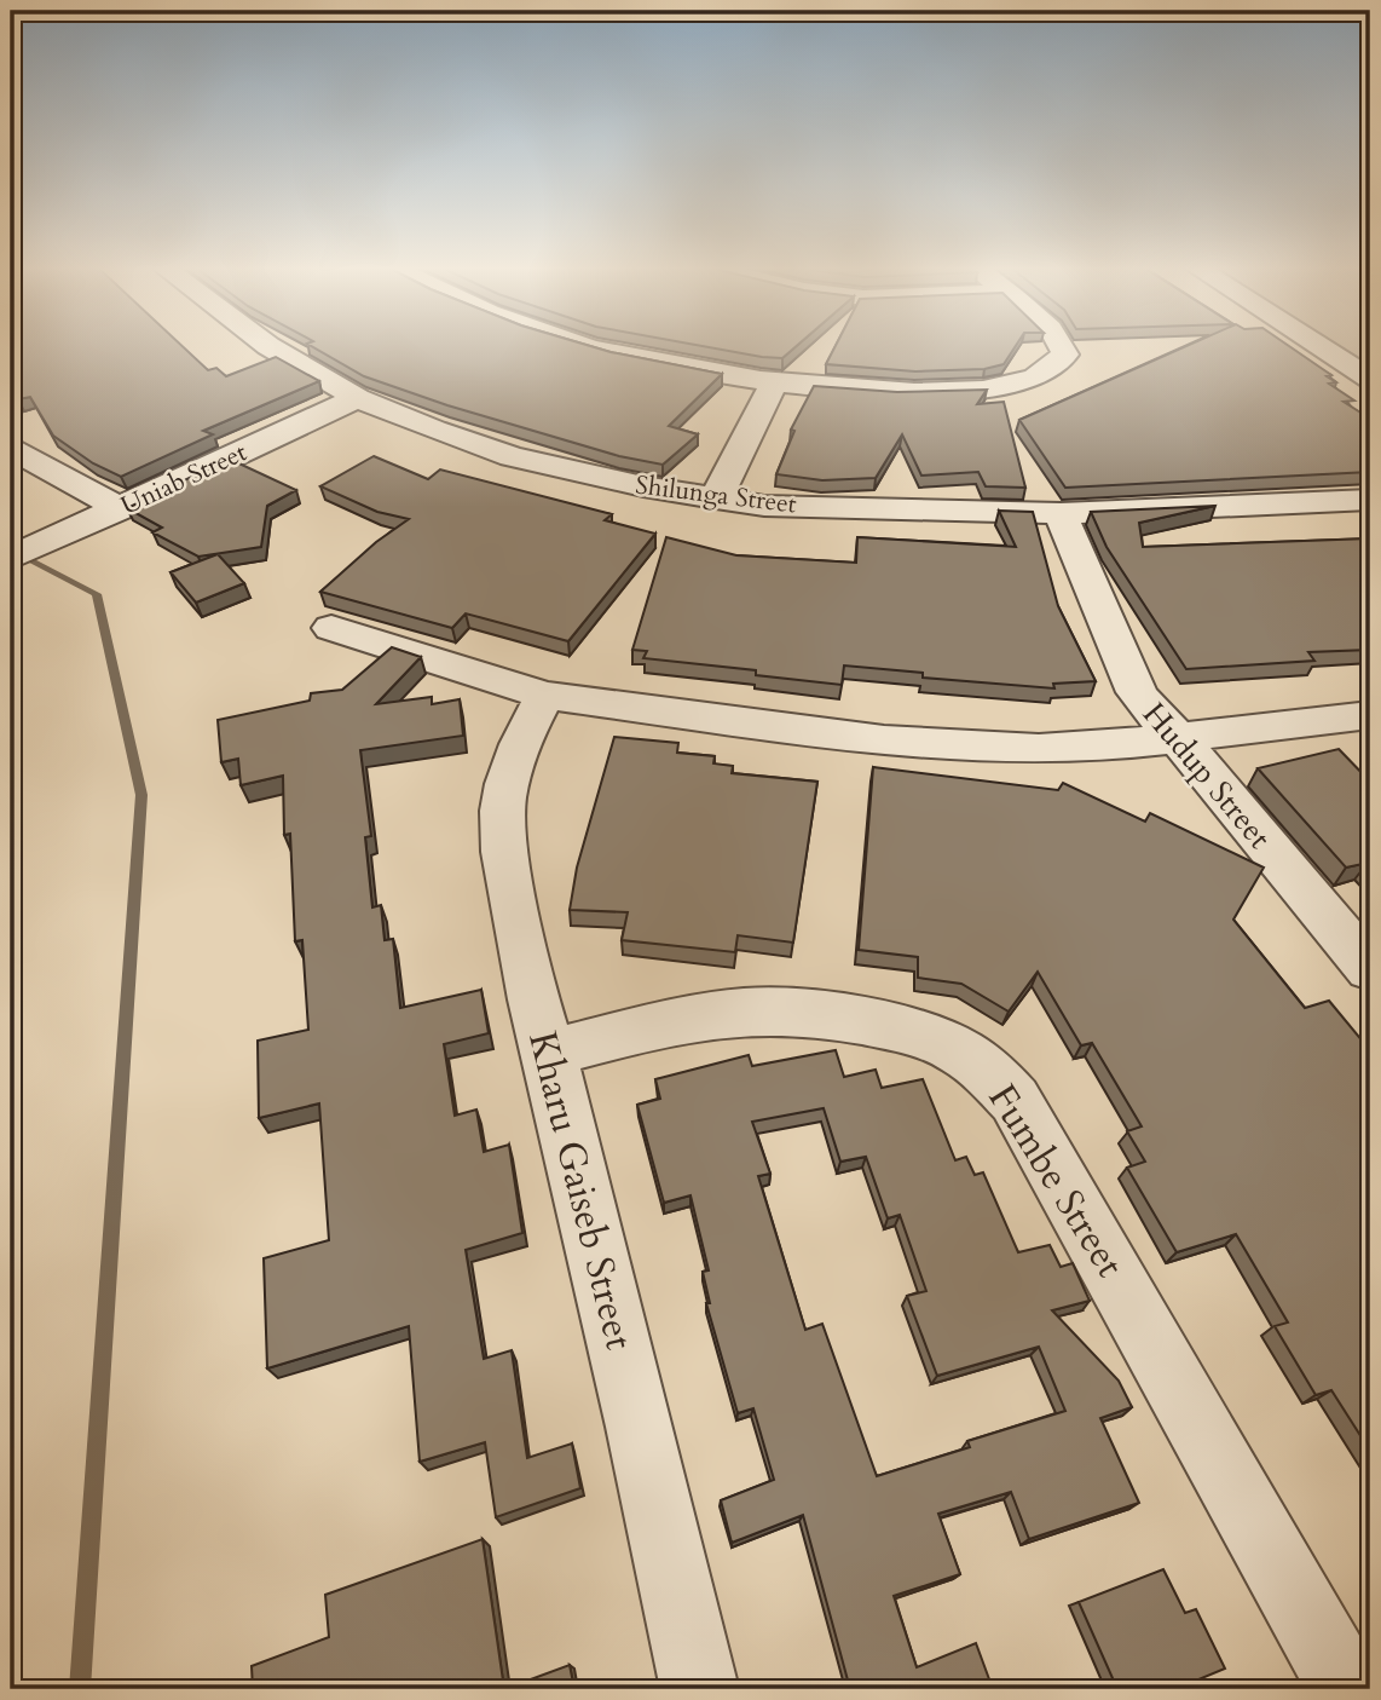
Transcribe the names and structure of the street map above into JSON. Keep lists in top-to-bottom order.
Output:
{
  "streets": {
    "street": [
      "Uniab Street",
      "Shilunga Street",
      "Hudup Street",
      "Fumbe Street",
      "Kharu Gaiseb Street"
    ]
  },
  "crossings": [
    ["Uniab Street", "Shilunga Street"],
    ["Shilunga Street", "Hudup Street"],
    ["Fumbe Street", "Kharu Gaiseb Street"]
  ]
}
